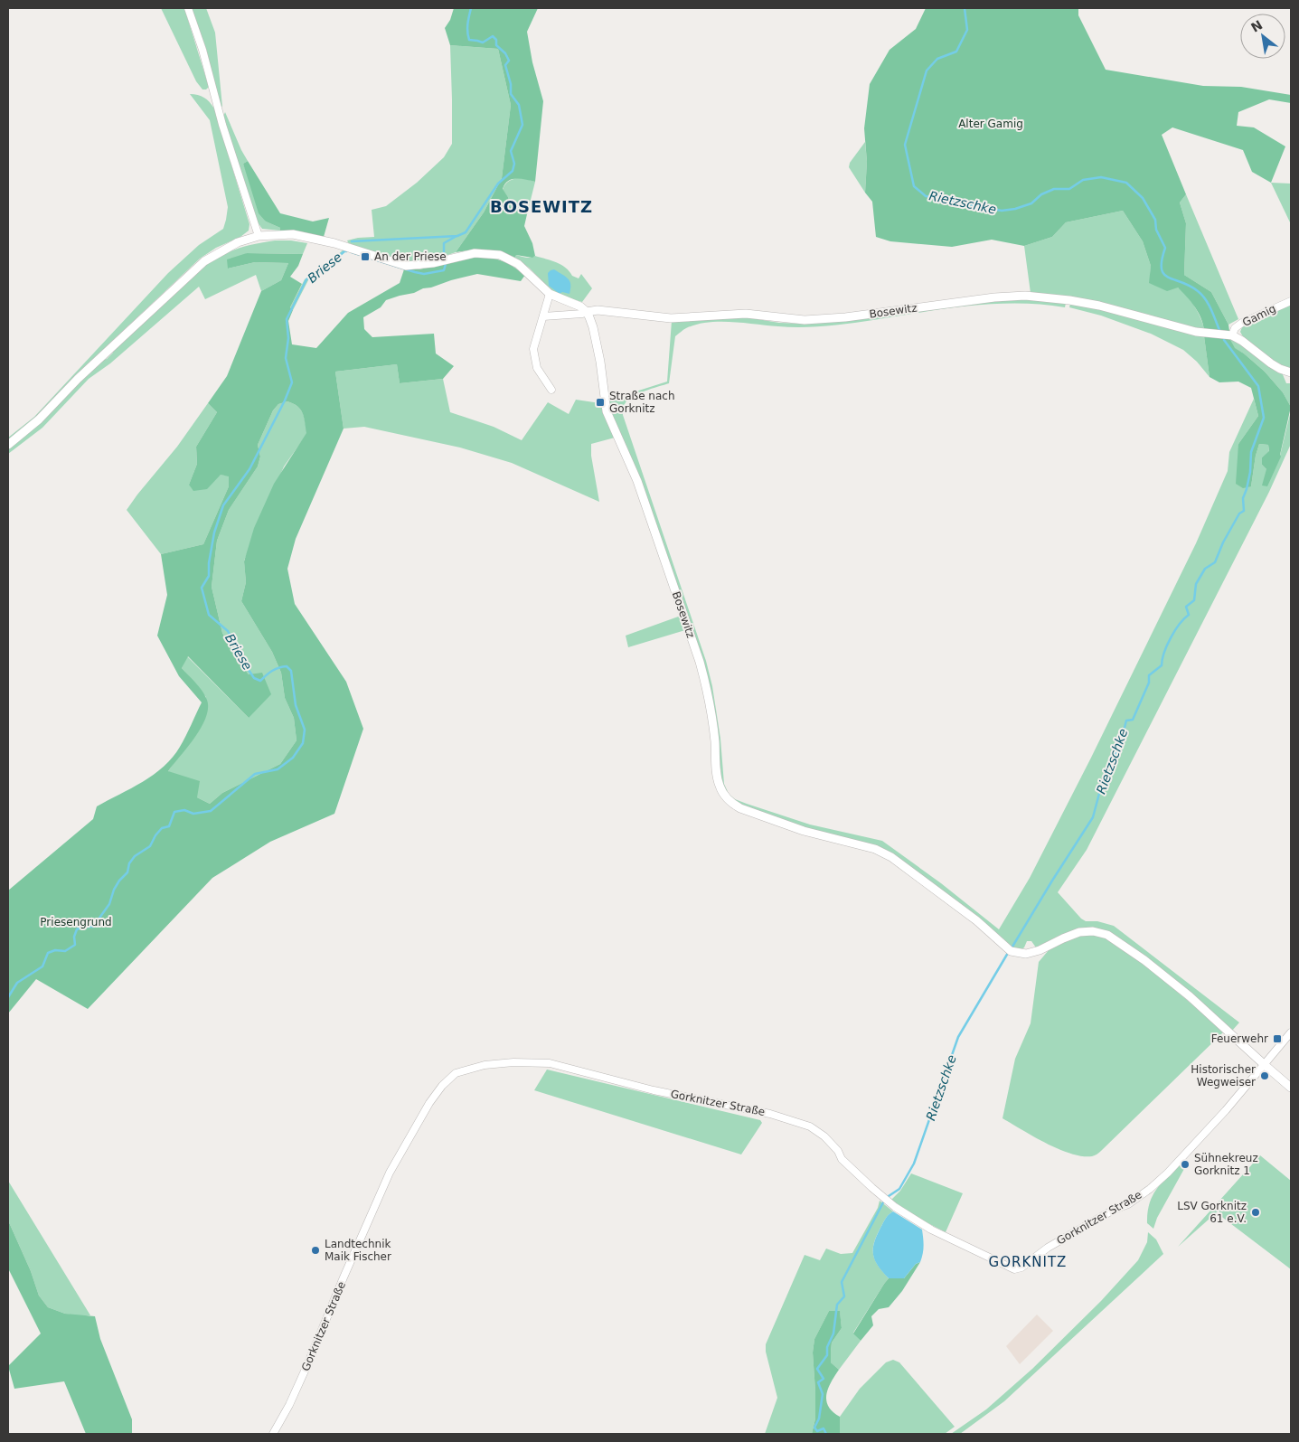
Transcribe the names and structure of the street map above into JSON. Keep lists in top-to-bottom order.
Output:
{
  "streets": {
    "street": ["Bosewitz", "Gamig", "Gorknitzer Straße"]
  },
  "crossings": [
    ["Bosewitz", "Gamig"],
    ["Bosewitz", "Gorknitzer Straße"]
  ],
  "districts": ["BOSEWITZ", "GORKNITZ"],
  "water": ["Rietzschke", "Briese"],
  "parks": ["Alter Gamig", "Priesengrund"],
  "places": {
    "transit": ["An der Priese", "Straße nach Gorknitz", "Feuerwehr"],
    "other": [
      "Historischer Wegweiser",
      "Sühnekreuz Gorknitz 1",
      "LSV Gorknitz 61 e.V.",
      "Landtechnik Maik Fischer"
    ]
  },
  "north": "top left"
}
